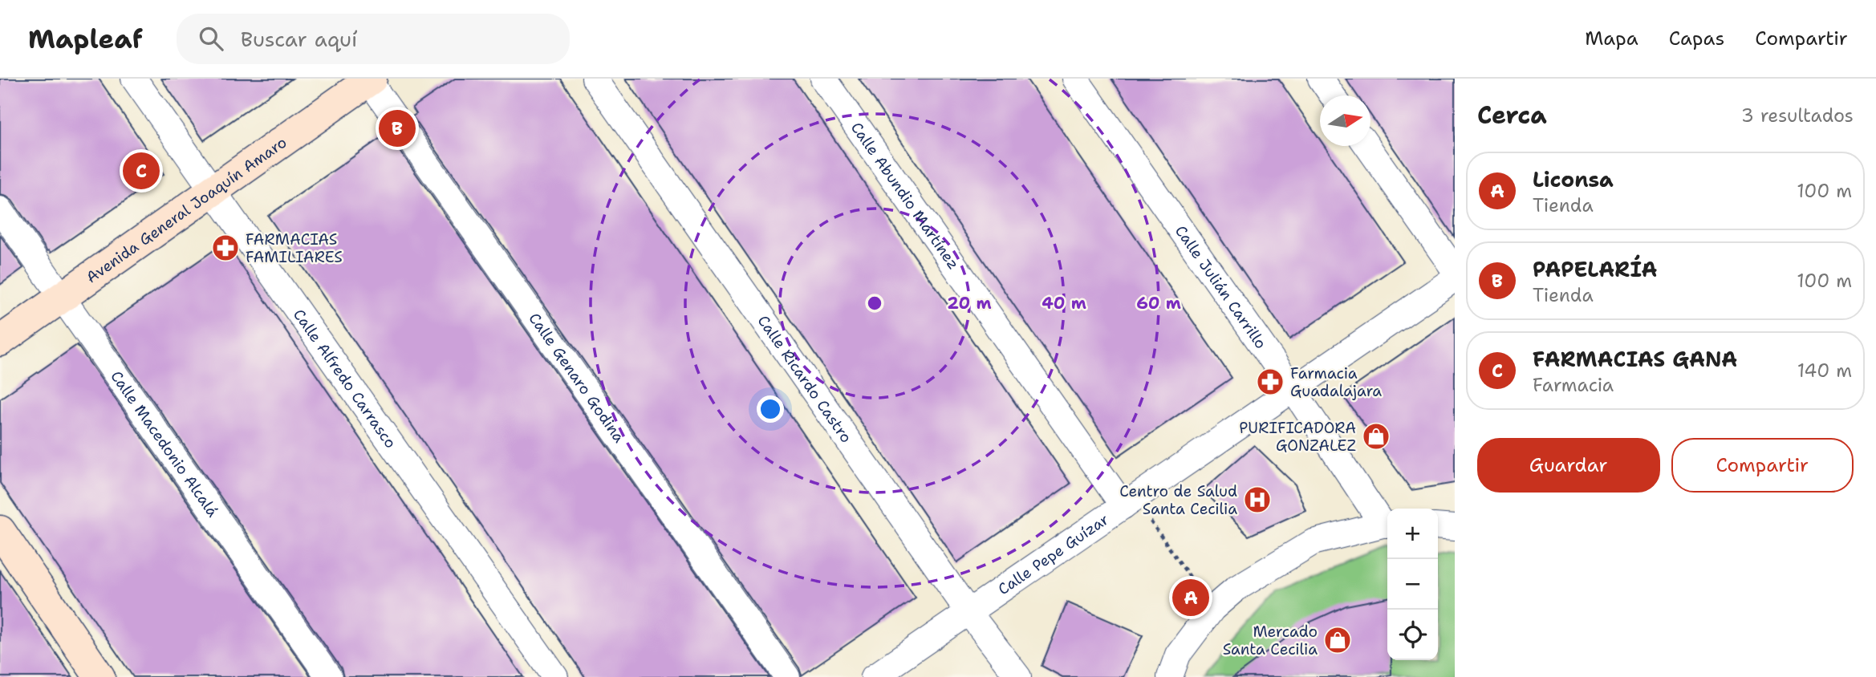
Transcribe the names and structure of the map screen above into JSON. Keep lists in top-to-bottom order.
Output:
{
  "streets": {
    "street": [
      "Calle Abundio Martínez",
      "Avenida General Joaquín Amaro",
      "Calle Julián Carrillo",
      "Calle Alfredo Carrasco",
      "Calle Genaro Godina",
      "Calle Ricardo Castro",
      "Calle Macedonio Alcalá",
      "Calle Pepe Guízar"
    ]
  },
  "crossings": [
    ["Calle Abundio Martínez", "Calle Pepe Guízar"],
    ["Avenida General Joaquín Amaro", "Calle Alfredo Carrasco"],
    ["Avenida General Joaquín Amaro", "Calle Genaro Godina"],
    ["Avenida General Joaquín Amaro", "Calle Macedonio Alcalá"],
    ["Calle Julián Carrillo", "Calle Pepe Guízar"],
    ["Calle Ricardo Castro", "Calle Pepe Guízar"]
  ],
  "places": {
    "pharmacy": ["FARMACIAS FAMILIARES", "Farmacia Guadalajara"],
    "shop": ["PURIFICADORA GONZALEZ", "Mercado Santa Cecilia"],
    "hospital": ["Centro de Salud Santa Cecilia"]
  },
  "north": "right",
  "page": {
    "header": "Mapleaf",
    "search": "Buscar aquí",
    "nav": ["Mapa", "Capas", "Compartir"],
    "heading": ["Cerca", "3 resultados"],
    "pins": ["B", "C", "A"],
    "list": [
      {
        "mark": "A",
        "name": "Liconsa",
        "note": "Tienda",
        "value": "100 m"
      },
      {
        "mark": "B",
        "name": "PAPELARÍA",
        "note": "Tienda",
        "value": "100 m"
      },
      {
        "mark": "C",
        "name": "FARMACIAS GANA",
        "note": "Farmacia",
        "value": "140 m"
      }
    ],
    "buttons": ["Guardar", "Compartir"],
    "map_buttons": ["+", "−"]
  },
  "rings": ["20 m", "40 m", "60 m"]
}
